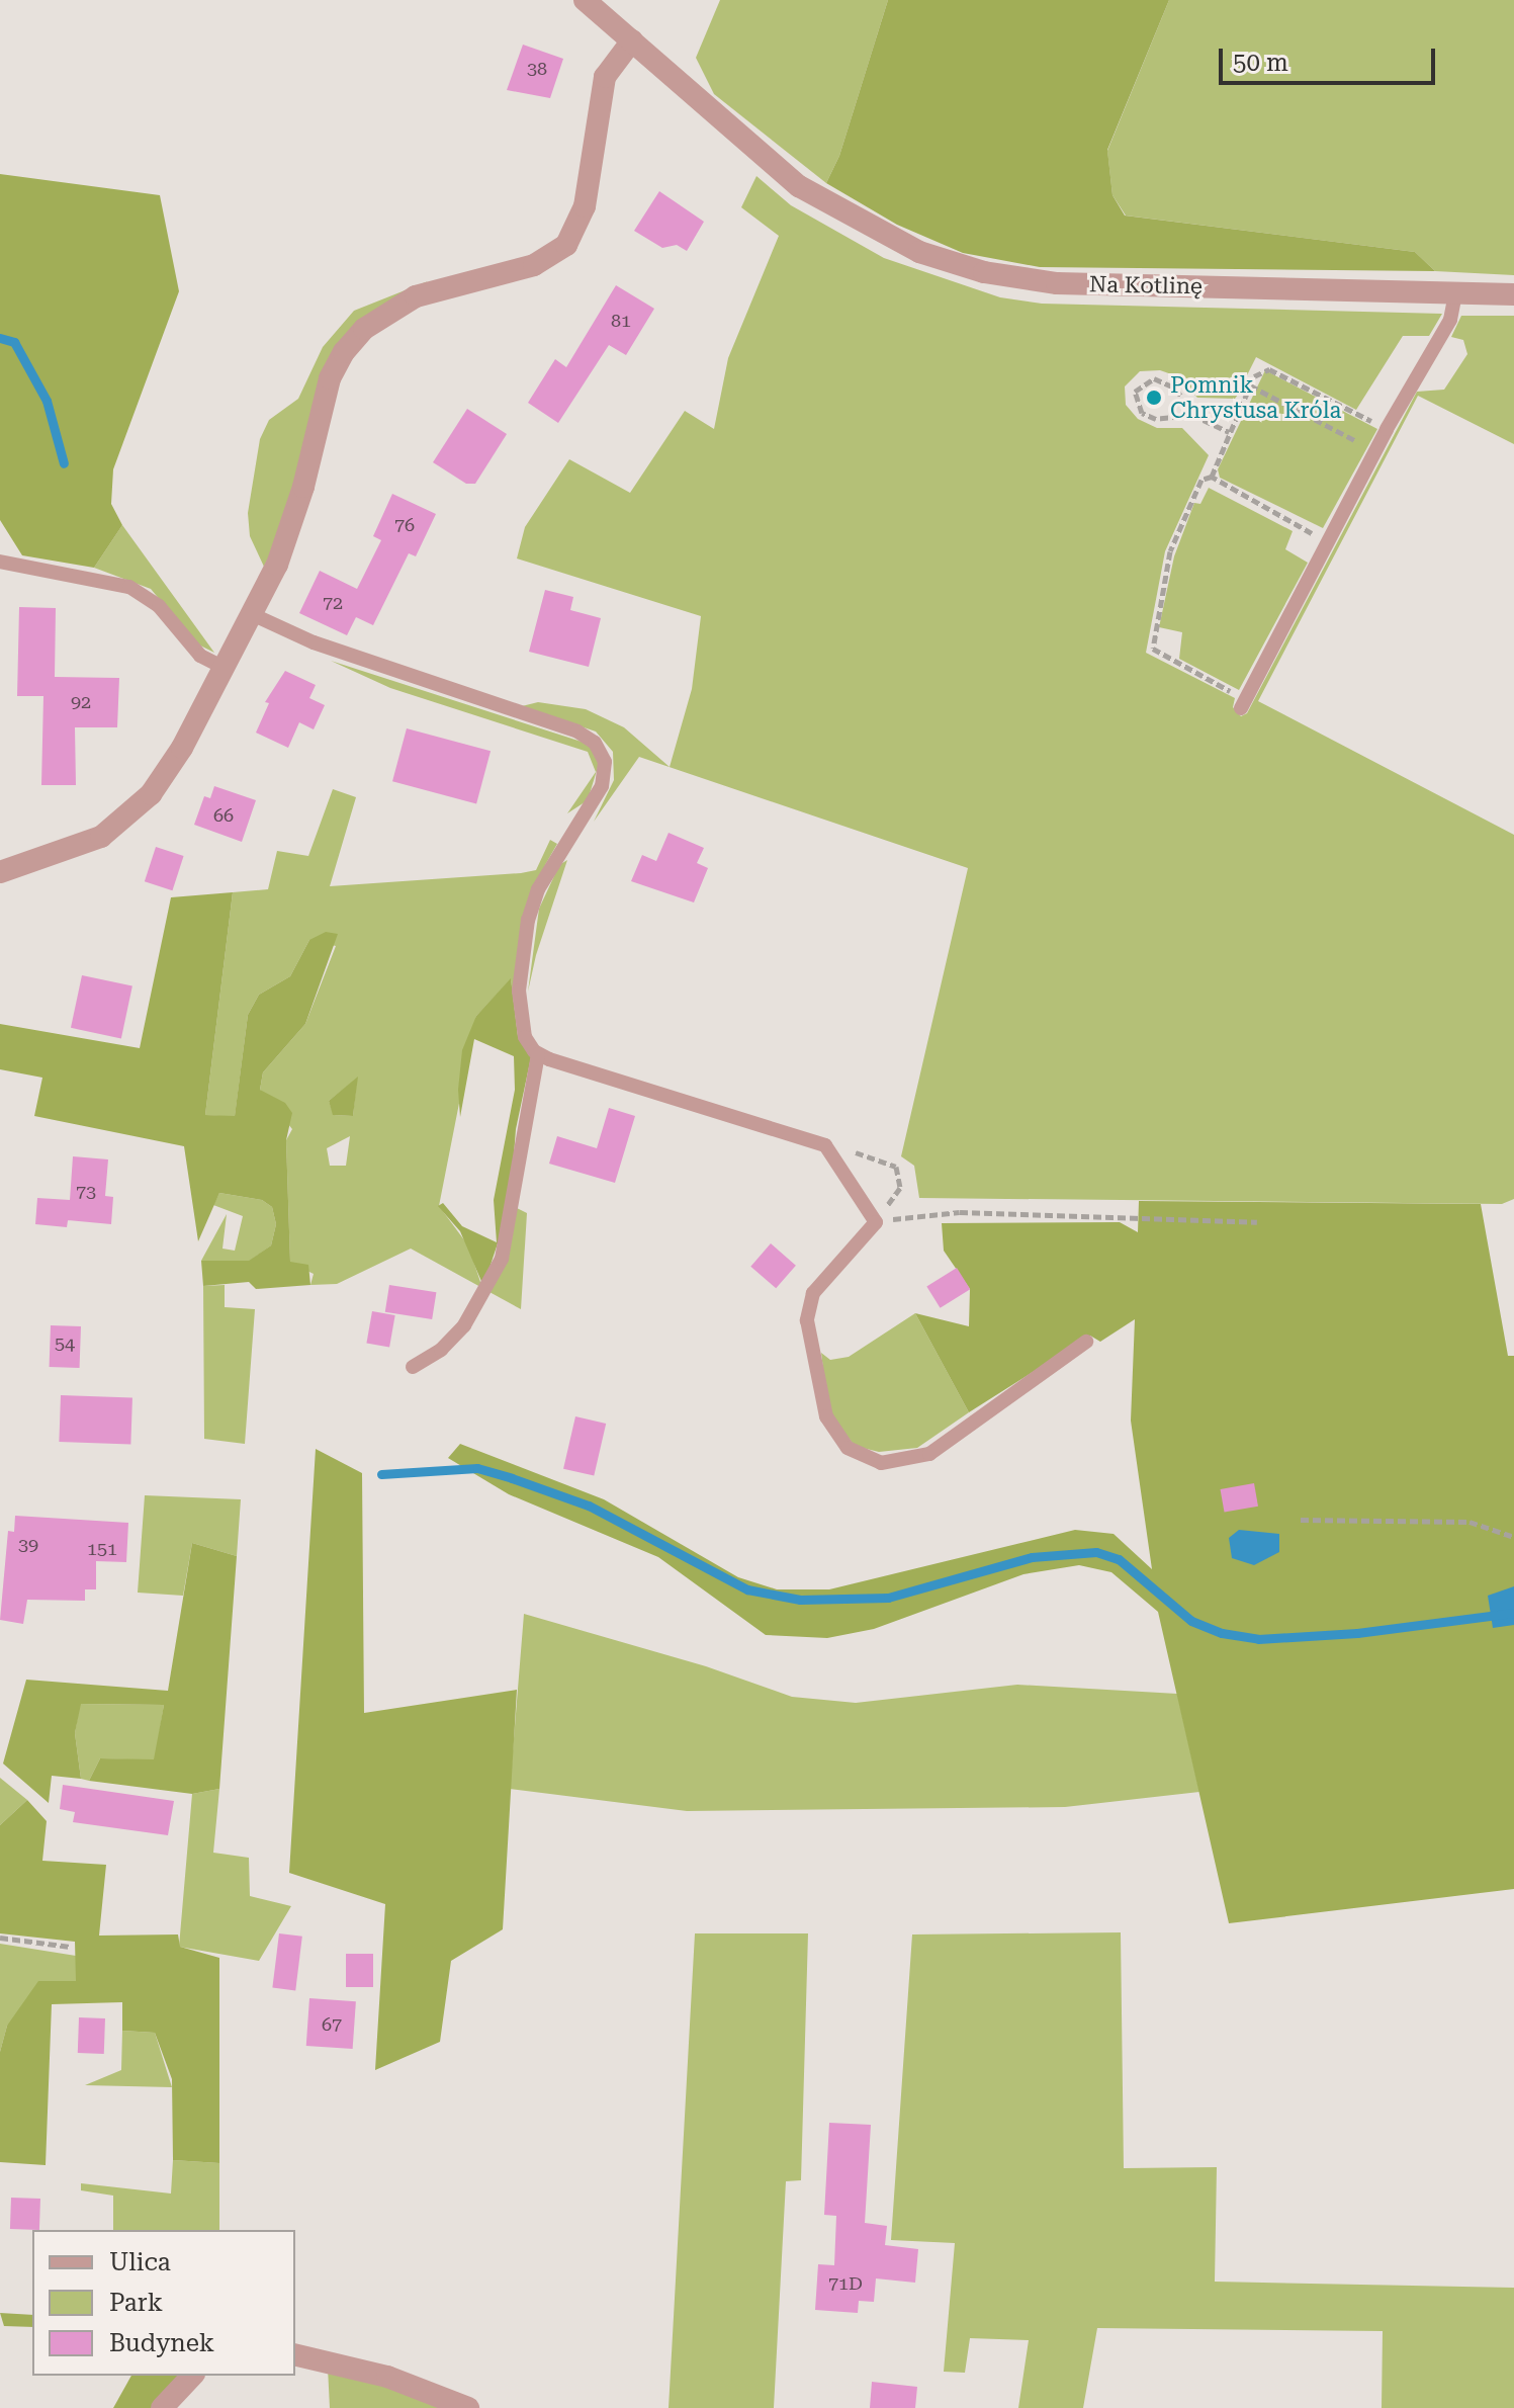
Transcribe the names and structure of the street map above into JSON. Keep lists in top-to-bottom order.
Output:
{
  "streets": {
    "street": ["Na Kotlinę"]
  },
  "places": ["Pomnik Chrystusa Króla"],
  "house_numbers": [
    "38",
    "81",
    "76",
    "72",
    "92",
    "66",
    "73",
    "54",
    "39",
    "151",
    "67",
    "71D"
  ],
  "legend": ["Ulica", "Park", "Budynek"],
  "scale_bar": "50 m"
}
